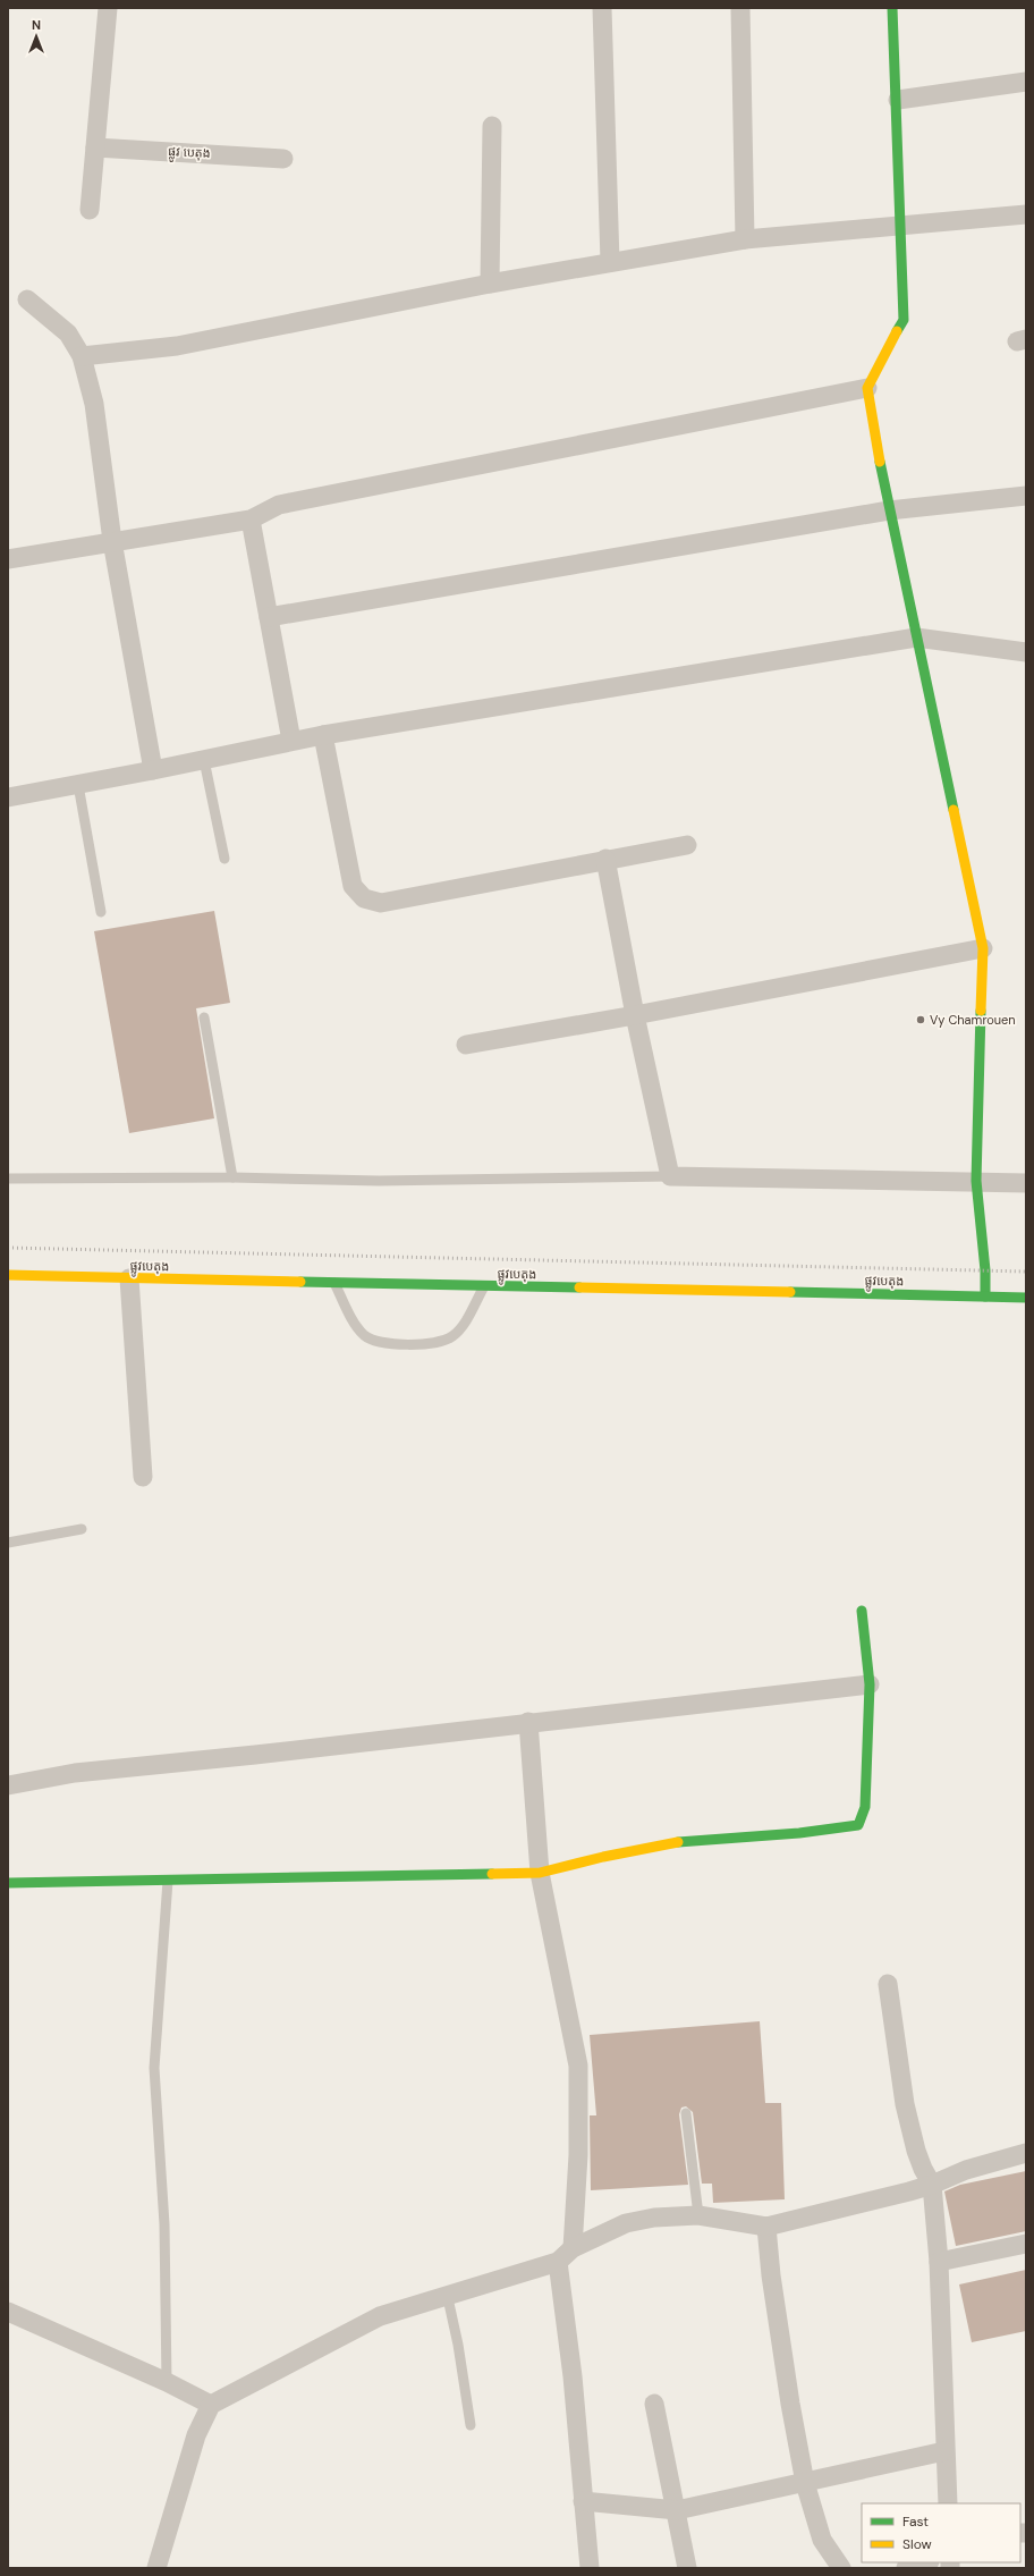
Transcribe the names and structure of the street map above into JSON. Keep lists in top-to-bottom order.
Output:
{
  "streets": {
    "street": ["ផ្លូវ បេតុង", "ផ្លូវបេតុង"]
  },
  "places": ["Vy Chamrouen"],
  "legend": ["Fast", "Slow"],
  "north": "top"
}
